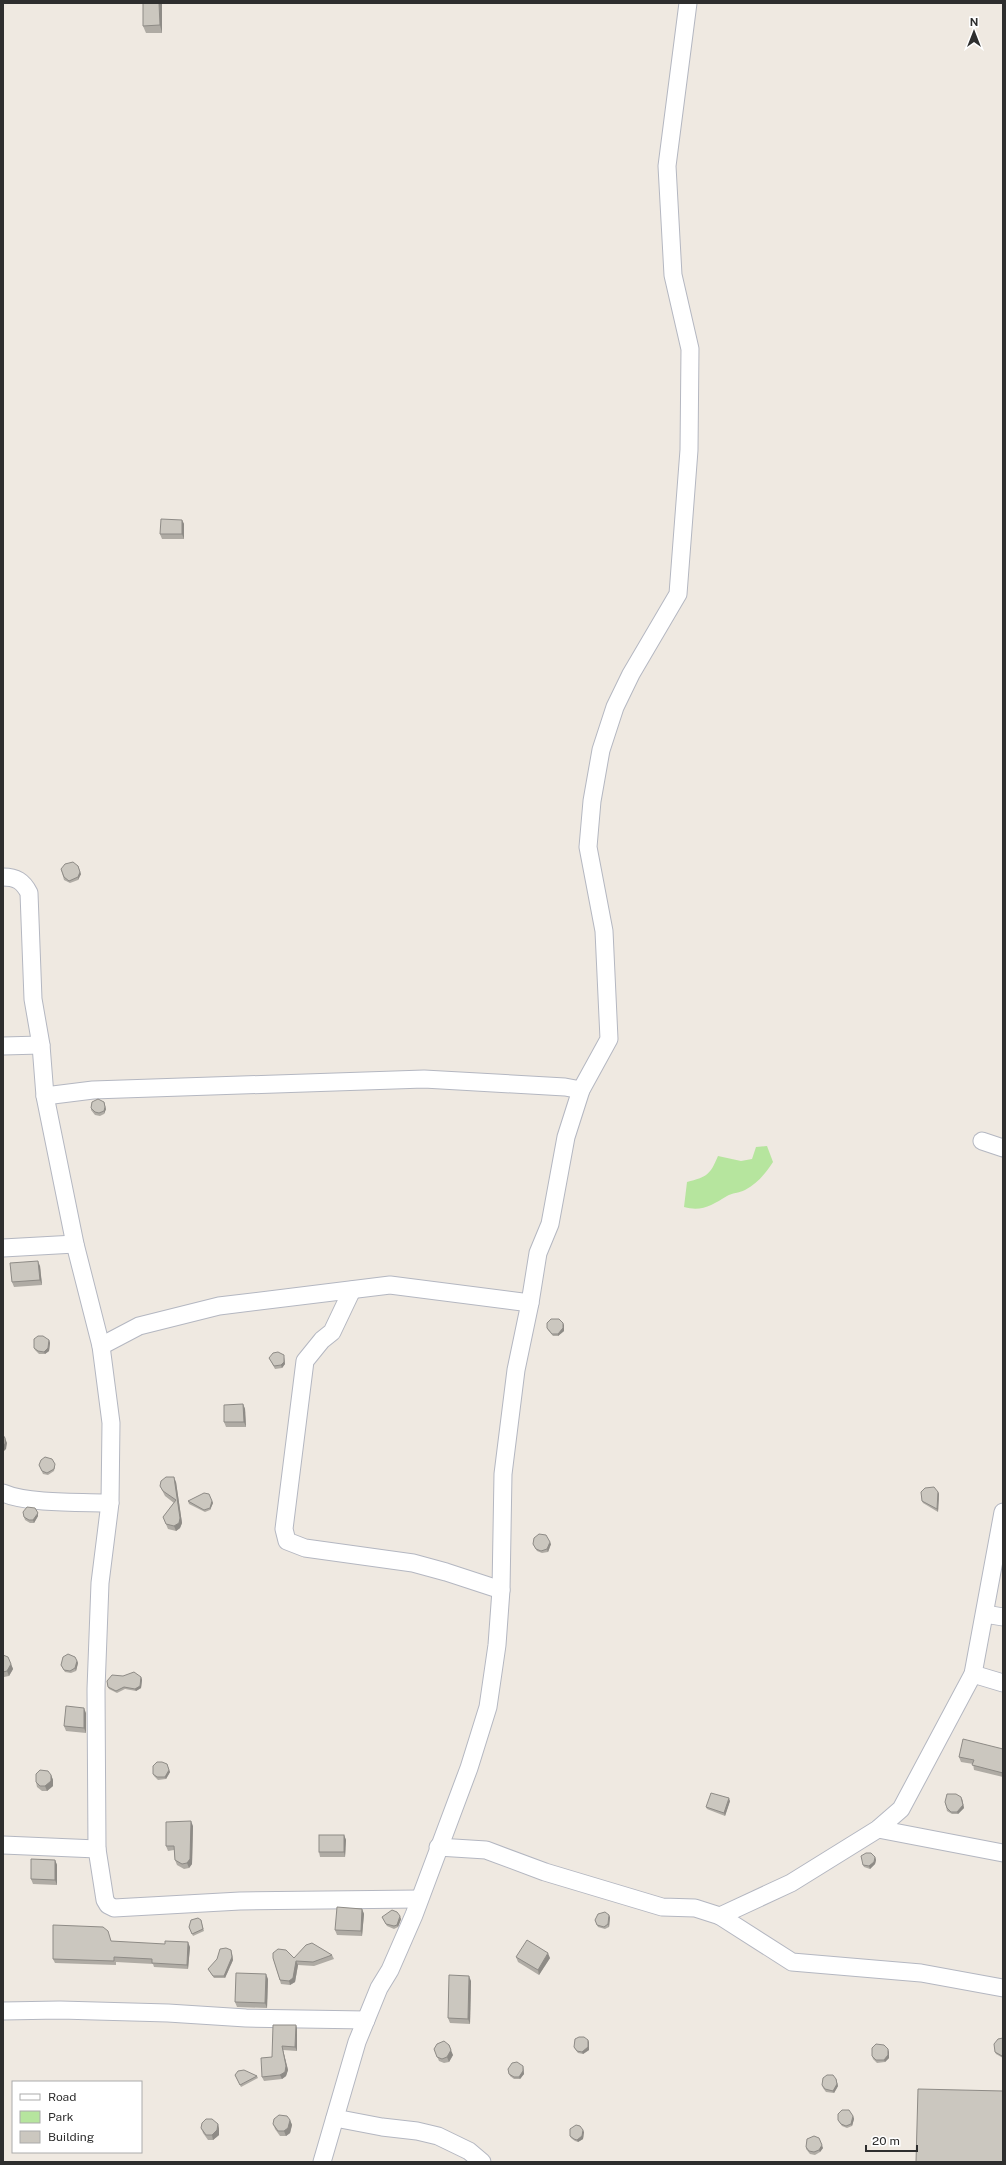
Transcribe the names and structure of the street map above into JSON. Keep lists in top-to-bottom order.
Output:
{
  "legend": ["Road", "Park", "Building"],
  "scale_bar": "20 m",
  "north": "top"
}
